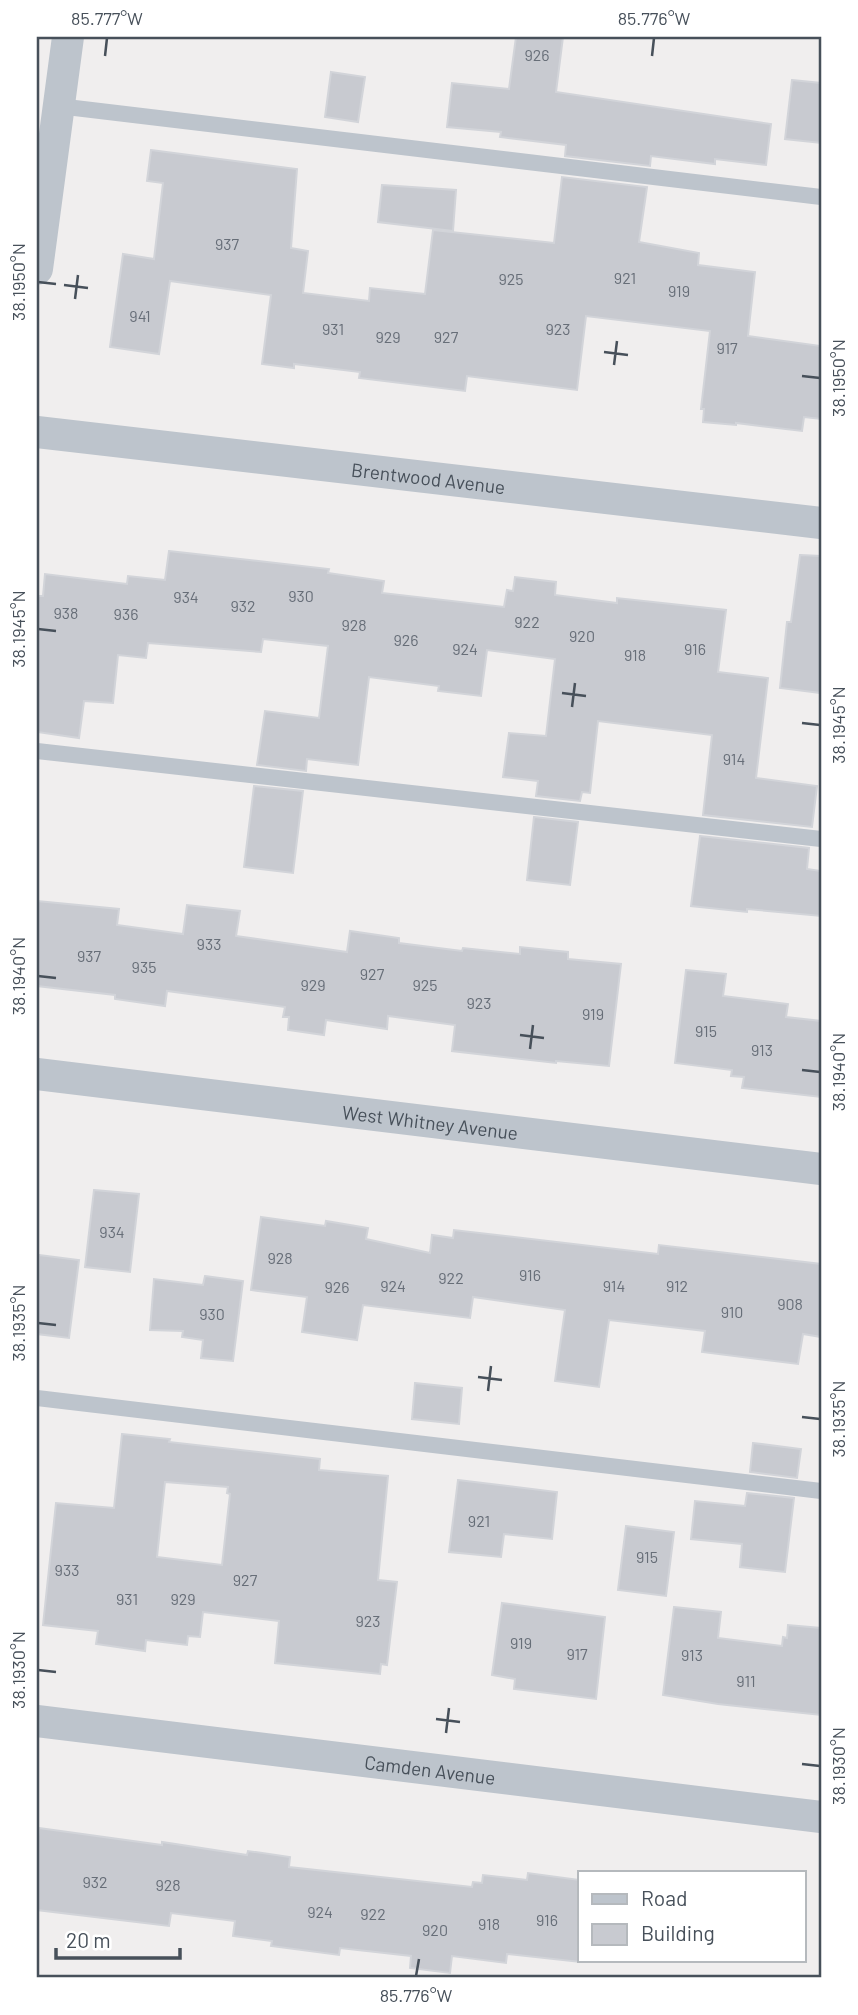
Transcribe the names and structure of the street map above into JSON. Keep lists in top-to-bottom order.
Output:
{
  "streets": {
    "street": ["Brentwood Avenue", "West Whitney Avenue", "Camden Avenue"]
  },
  "house_numbers": [
    "926",
    "937",
    "921",
    "925",
    "919",
    "941",
    "931",
    "923",
    "929",
    "927",
    "917",
    "930",
    "934",
    "932",
    "938",
    "936",
    "922",
    "928",
    "920",
    "926",
    "924",
    "916",
    "918",
    "914",
    "933",
    "937",
    "935",
    "927",
    "929",
    "925",
    "923",
    "919",
    "915",
    "913",
    "934",
    "928",
    "916",
    "922",
    "924",
    "914",
    "912",
    "926",
    "908",
    "910",
    "930",
    "921",
    "915",
    "933",
    "927",
    "931",
    "929",
    "923",
    "919",
    "917",
    "913",
    "911",
    "932",
    "928",
    "924",
    "922",
    "916",
    "918",
    "920"
  ],
  "legend": ["Road", "Building"],
  "scale_bar": "20 m",
  "coordinates": [
    "85.777°W",
    "85.776°W",
    "38.1950°N",
    "38.1945°N",
    "38.1940°N",
    "38.1935°N",
    "38.1930°N"
  ]
}
